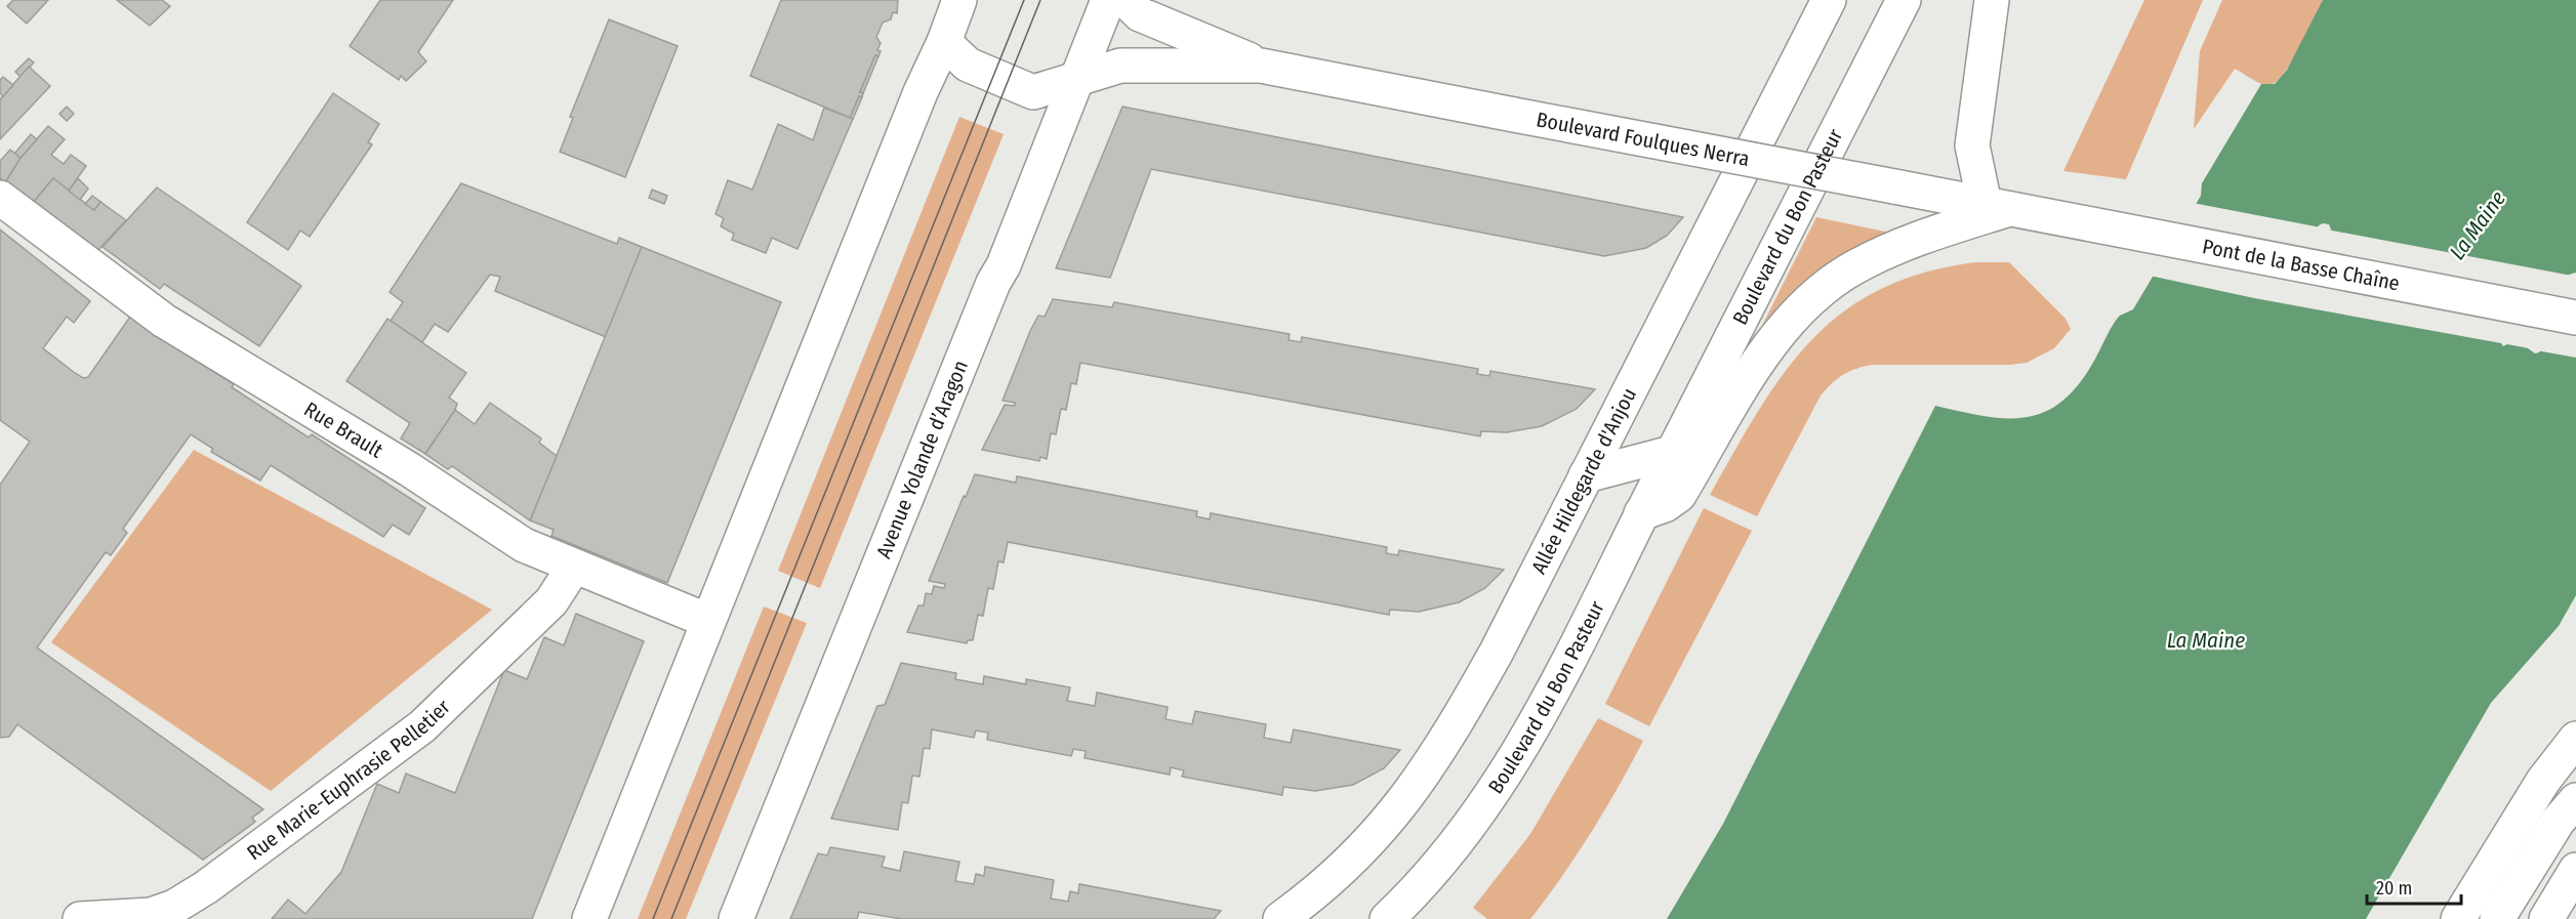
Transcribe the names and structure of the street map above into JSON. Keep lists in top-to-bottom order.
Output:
{
  "streets": {
    "main road": [
      "Boulevard Foulques Nerra",
      "Boulevard du Bon Pasteur",
      "Pont de la Basse Chaîne",
      "Rue Brault",
      "Avenue Yolande d’Aragon",
      "Allée Hildegarde d'Anjou",
      "Rue Marie-Euphrasie Pelletier"
    ]
  },
  "crossings": [
    ["Boulevard Foulques Nerra", "Pont de la Basse Chaîne"],
    ["Boulevard Foulques Nerra", "Avenue Yolande d’Aragon"],
    ["Rue Brault", "Rue Marie-Euphrasie Pelletier"]
  ],
  "water": ["La Maine"],
  "scale_bar": "20 m"
}
